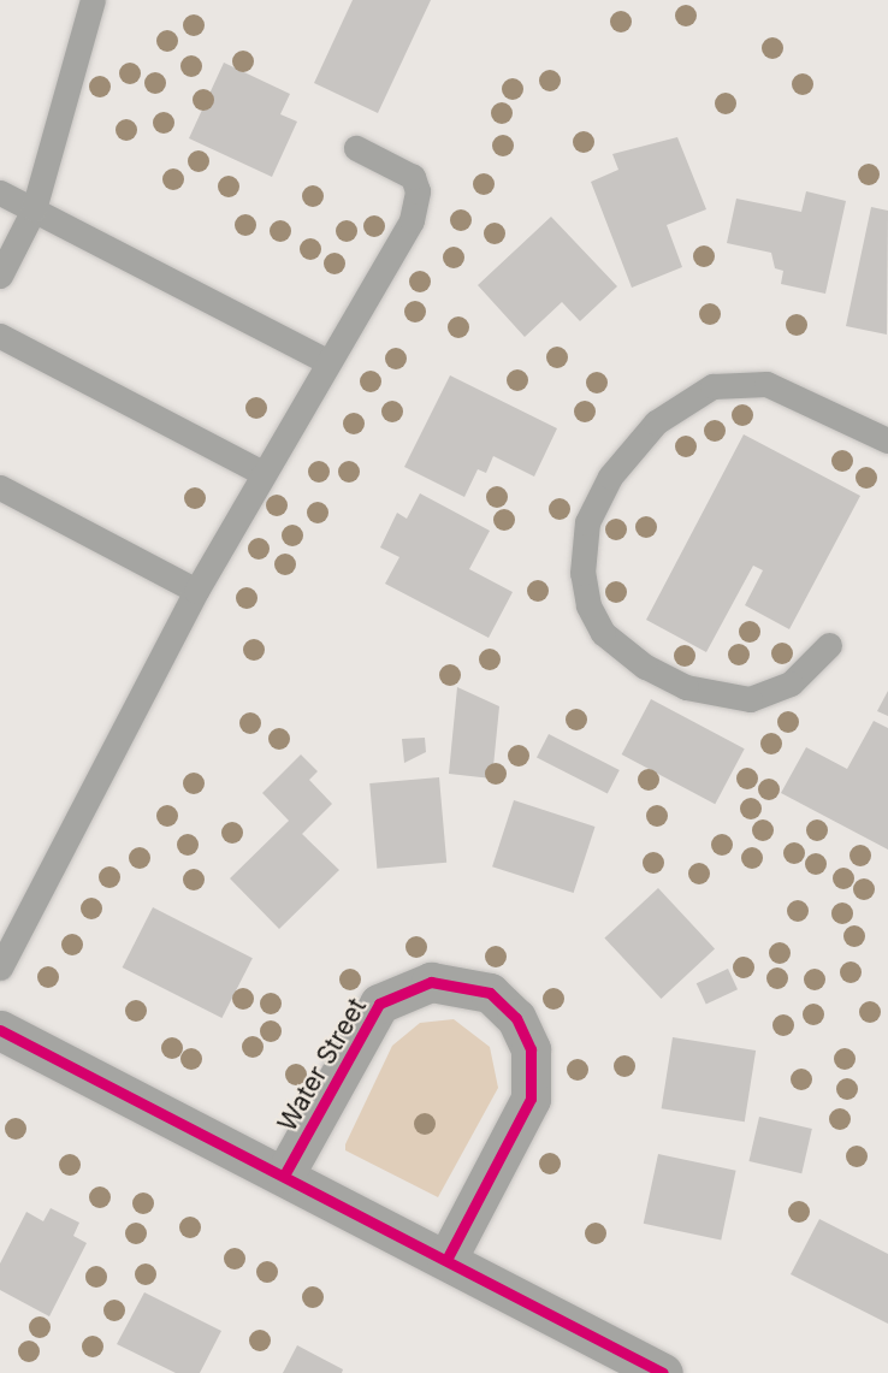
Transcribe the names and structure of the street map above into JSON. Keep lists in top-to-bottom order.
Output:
{
  "streets": {
    "street": ["Water Street"]
  }
}
